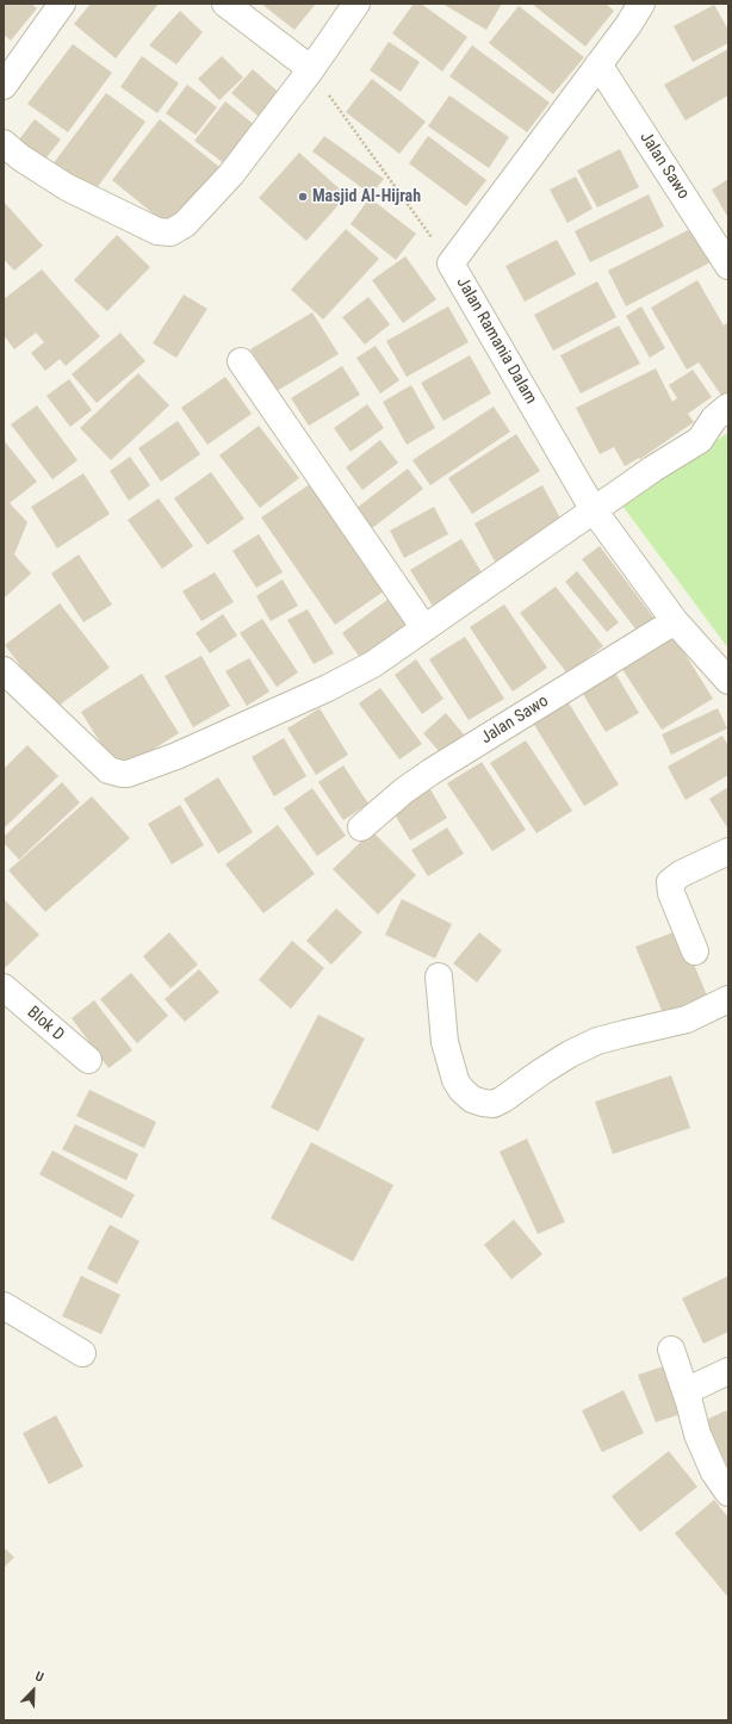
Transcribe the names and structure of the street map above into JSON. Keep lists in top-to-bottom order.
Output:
{
  "streets": {
    "street": ["Jalan Sawo", "Jalan Ramania Dalam", "Blok D"]
  },
  "crossings": [
    ["Jalan Sawo", "Jalan Ramania Dalam"]
  ],
  "places": ["Masjid Al-Hijrah"],
  "north": "top right"
}
